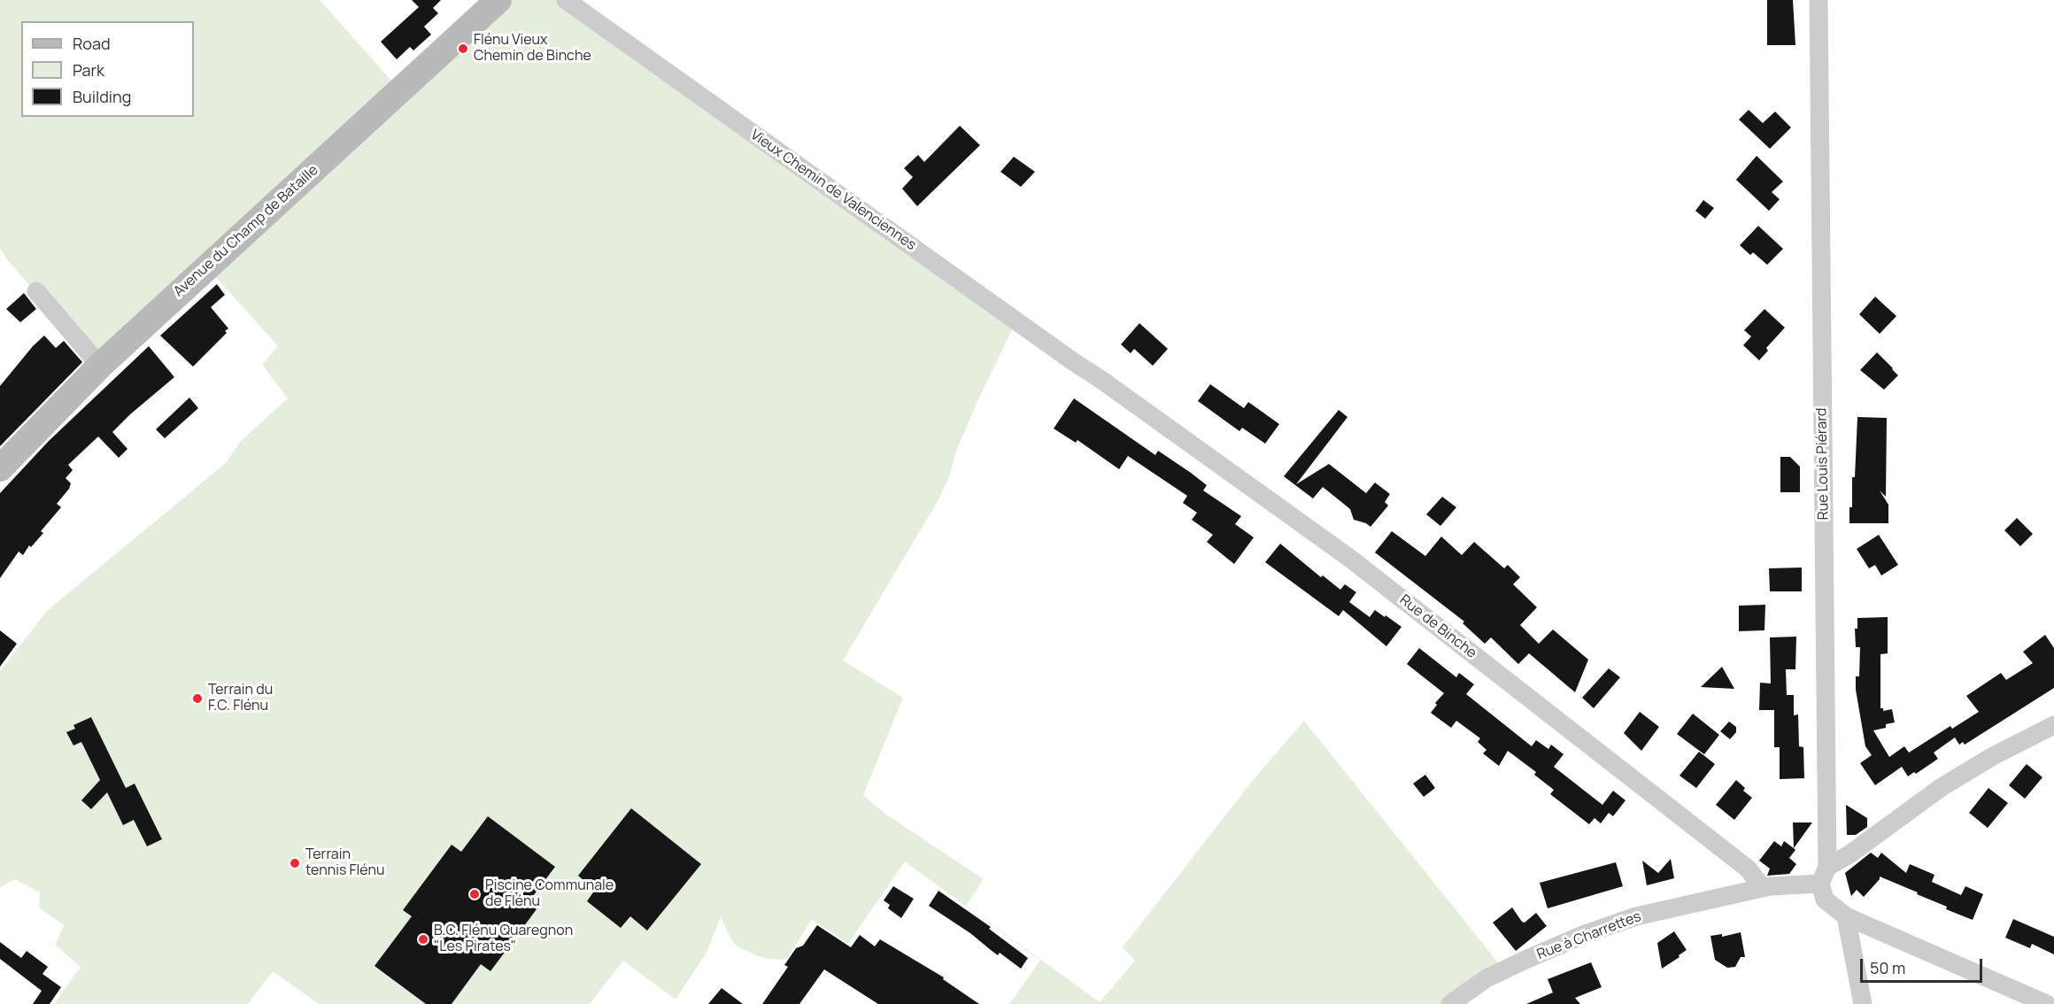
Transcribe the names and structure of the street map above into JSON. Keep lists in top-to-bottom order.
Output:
{
  "streets": {
    "street": [
      "Vieux Chemin de Valenciennes",
      "Avenue du Champ de Bataille",
      "Rue Louis Piérard",
      "Rue de Binche",
      "Rue à Charrettes"
    ]
  },
  "crossings": [
    ["Vieux Chemin de Valenciennes", "Rue de Binche"],
    ["Rue de Binche", "Rue à Charrettes"]
  ],
  "places": [
    "Flénu Vieux Chemin de Binche",
    "Terrain du F.C. Flénu",
    "Terrain tennis Flénu",
    "Piscine Communale de Flénu",
    "B.C. Flénu Quaregnon \"Les Pirates\""
  ],
  "legend": ["Road", "Park", "Building"],
  "scale_bar": "50 m"
}
